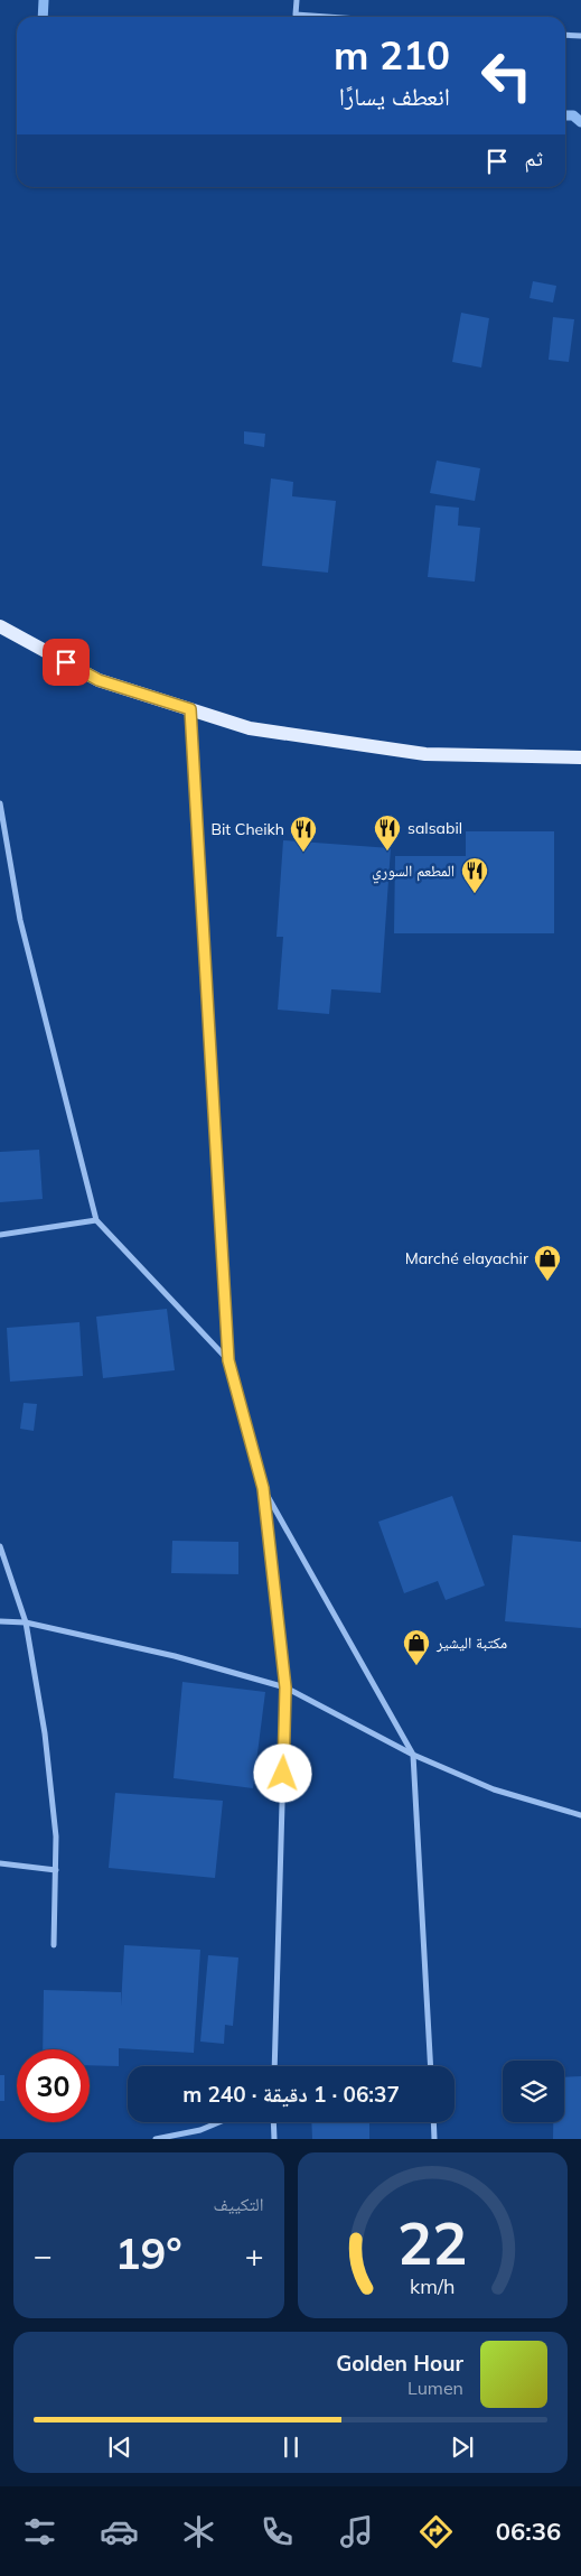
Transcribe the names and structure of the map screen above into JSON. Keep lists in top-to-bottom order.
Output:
{
  "places": {
    "restaurant": ["salsabil", "Bit Cheikh", "المطعم السوري"],
    "shop": ["Marché elayachir", "مكتبة اليشير"]
  },
  "page": {
    "turn": ["210 m", "انعطف يسارًا"],
    "then": "ثم",
    "limit": "30",
    "trip": "06:37 · 1 دقيقة · 240 m",
    "tile": "التكييف",
    "heat": ["−", "19°", "+"],
    "song": ["Golden Hour", "Lumen"],
    "tabs": "06:36",
    "gauge": ["22", "km/h"]
  }
}
